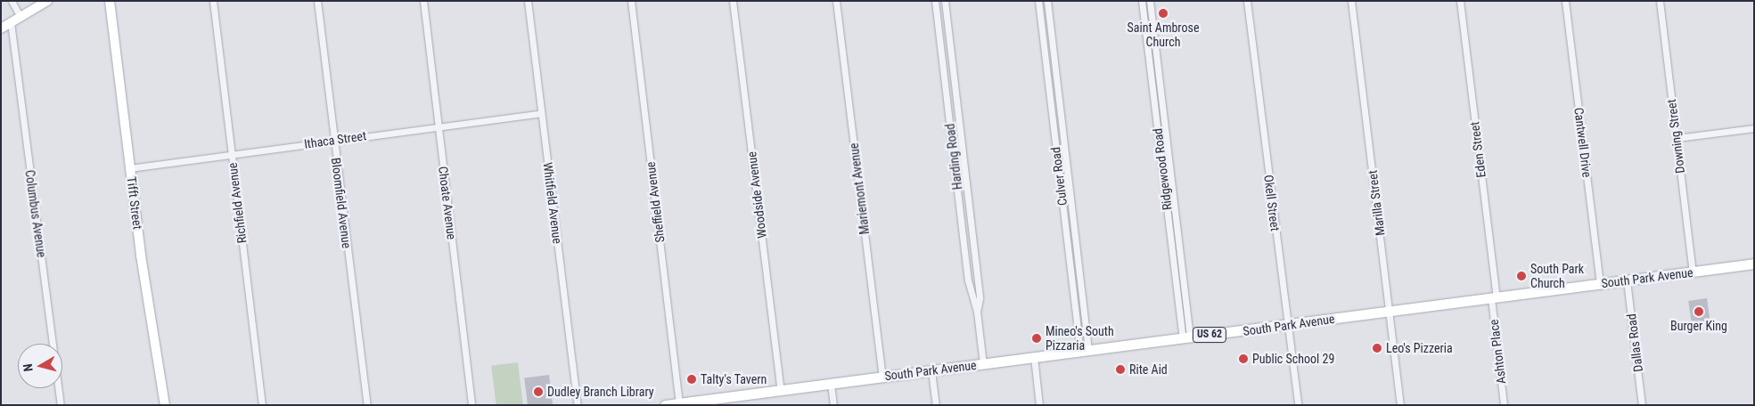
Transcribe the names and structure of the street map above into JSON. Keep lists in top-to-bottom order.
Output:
{
  "streets": {
    "main road": ["South Park Avenue", "US 62"],
    "street": [
      "Downing Street",
      "Ithaca Street",
      "Cantwell Drive",
      "Eden Street",
      "Harding Road",
      "Ridgewood Road",
      "Culver Road",
      "Mariemont Avenue",
      "Woodside Avenue",
      "Sheffield Avenue",
      "Tifft Street",
      "Richfield Avenue",
      "Bloomfield Avenue",
      "Choate Avenue",
      "Whitfield Avenue",
      "Okell Street",
      "Marilla Street",
      "Columbus Avenue",
      "Dallas Road",
      "Ashton Place"
    ]
  },
  "crossings": [
    ["Downing Street", "South Park Avenue"],
    ["Ithaca Street", "Tifft Street"],
    ["Ithaca Street", "Richfield Avenue"],
    ["Ithaca Street", "Bloomfield Avenue"],
    ["Ithaca Street", "Choate Avenue"],
    ["Ithaca Street", "Whitfield Avenue"],
    ["Cantwell Drive", "South Park Avenue"],
    ["Eden Street", "South Park Avenue"],
    ["Eden Street", "Ashton Place"],
    ["Harding Road", "South Park Avenue"],
    ["Ridgewood Road", "South Park Avenue"],
    ["Culver Road", "South Park Avenue"],
    ["Mariemont Avenue", "South Park Avenue"],
    ["Woodside Avenue", "South Park Avenue"],
    ["Sheffield Avenue", "South Park Avenue"],
    ["Okell Street", "South Park Avenue"],
    ["Marilla Street", "South Park Avenue"],
    ["South Park Avenue", "Dallas Road"],
    ["South Park Avenue", "Ashton Place"]
  ],
  "places": [
    "Saint Ambrose Church",
    "South Park Church",
    "Burger King",
    "Mineo's South Pizzaria",
    "Leo's Pizzeria",
    "Public School 29",
    "Rite Aid",
    "Talty's Tavern",
    "Dudley Branch Library"
  ],
  "north": "left"
}
